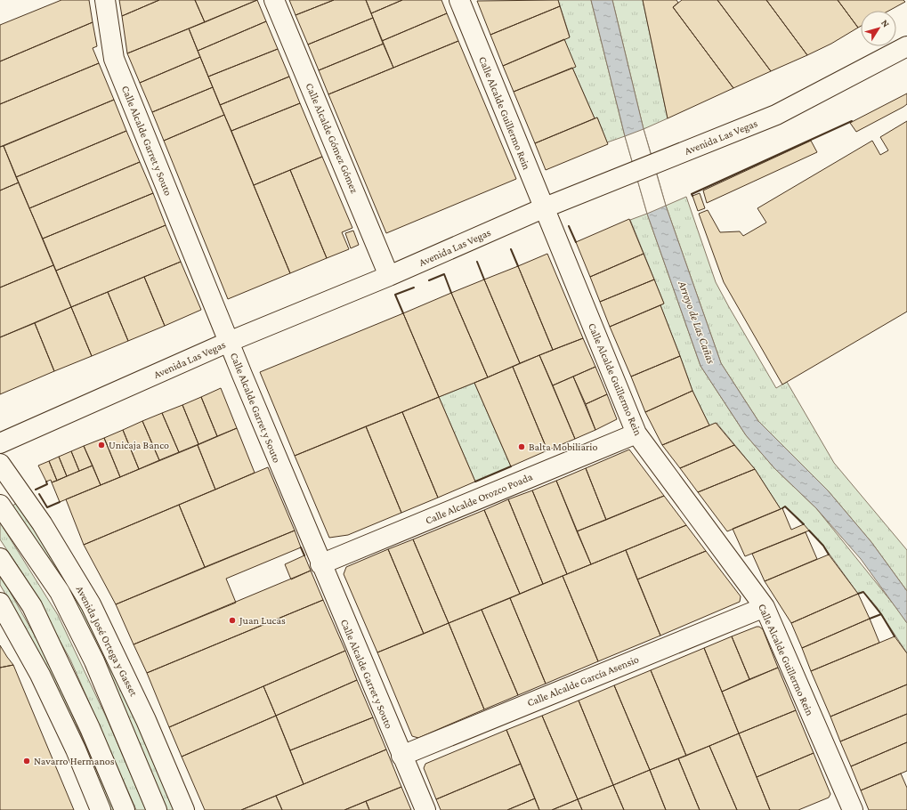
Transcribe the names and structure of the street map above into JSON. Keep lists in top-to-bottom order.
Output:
{
  "streets": {
    "street": [
      "Calle Alcalde Guillermo Rein",
      "Avenida Las Vegas",
      "Calle Alcalde Gómez Gómez",
      "Calle Alcalde Garret y Souto",
      "Calle Alcalde Orozco Poada",
      "Avenida José Ortega y Gasset",
      "Calle Alcalde García Asensio"
    ]
  },
  "crossings": [
    ["Calle Alcalde Guillermo Rein", "Avenida Las Vegas"],
    ["Calle Alcalde Guillermo Rein", "Calle Alcalde Orozco Poada"],
    ["Calle Alcalde Guillermo Rein", "Calle Alcalde García Asensio"],
    ["Avenida Las Vegas", "Calle Alcalde Gómez Gómez"],
    ["Avenida Las Vegas", "Calle Alcalde Garret y Souto"],
    ["Calle Alcalde Garret y Souto", "Calle Alcalde Orozco Poada"],
    ["Calle Alcalde Garret y Souto", "Calle Alcalde García Asensio"]
  ],
  "water": ["Arroyo de Las Cañas"],
  "places": [
    "Unicaja Banco",
    "Balta Mobiliario",
    "Juan Lucas",
    "Navarro Hermanos"
  ],
  "north": "top right"
}
